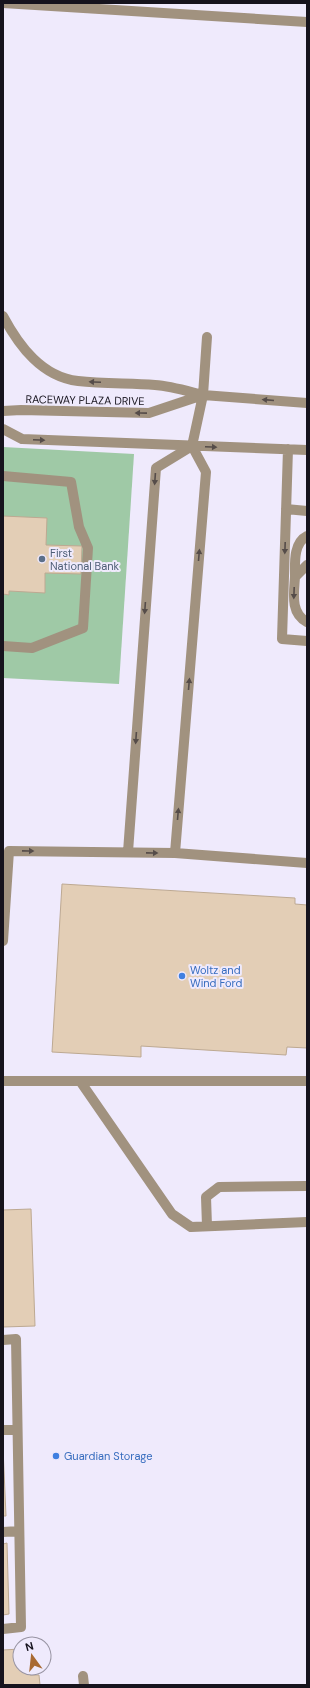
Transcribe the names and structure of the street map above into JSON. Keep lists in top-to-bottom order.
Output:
{
  "streets": {
    "lane": ["RACEWAY PLAZA DRIVE"]
  },
  "places": ["First National Bank", "Woltz and Wind Ford", "Guardian Storage"],
  "north": "top"
}
